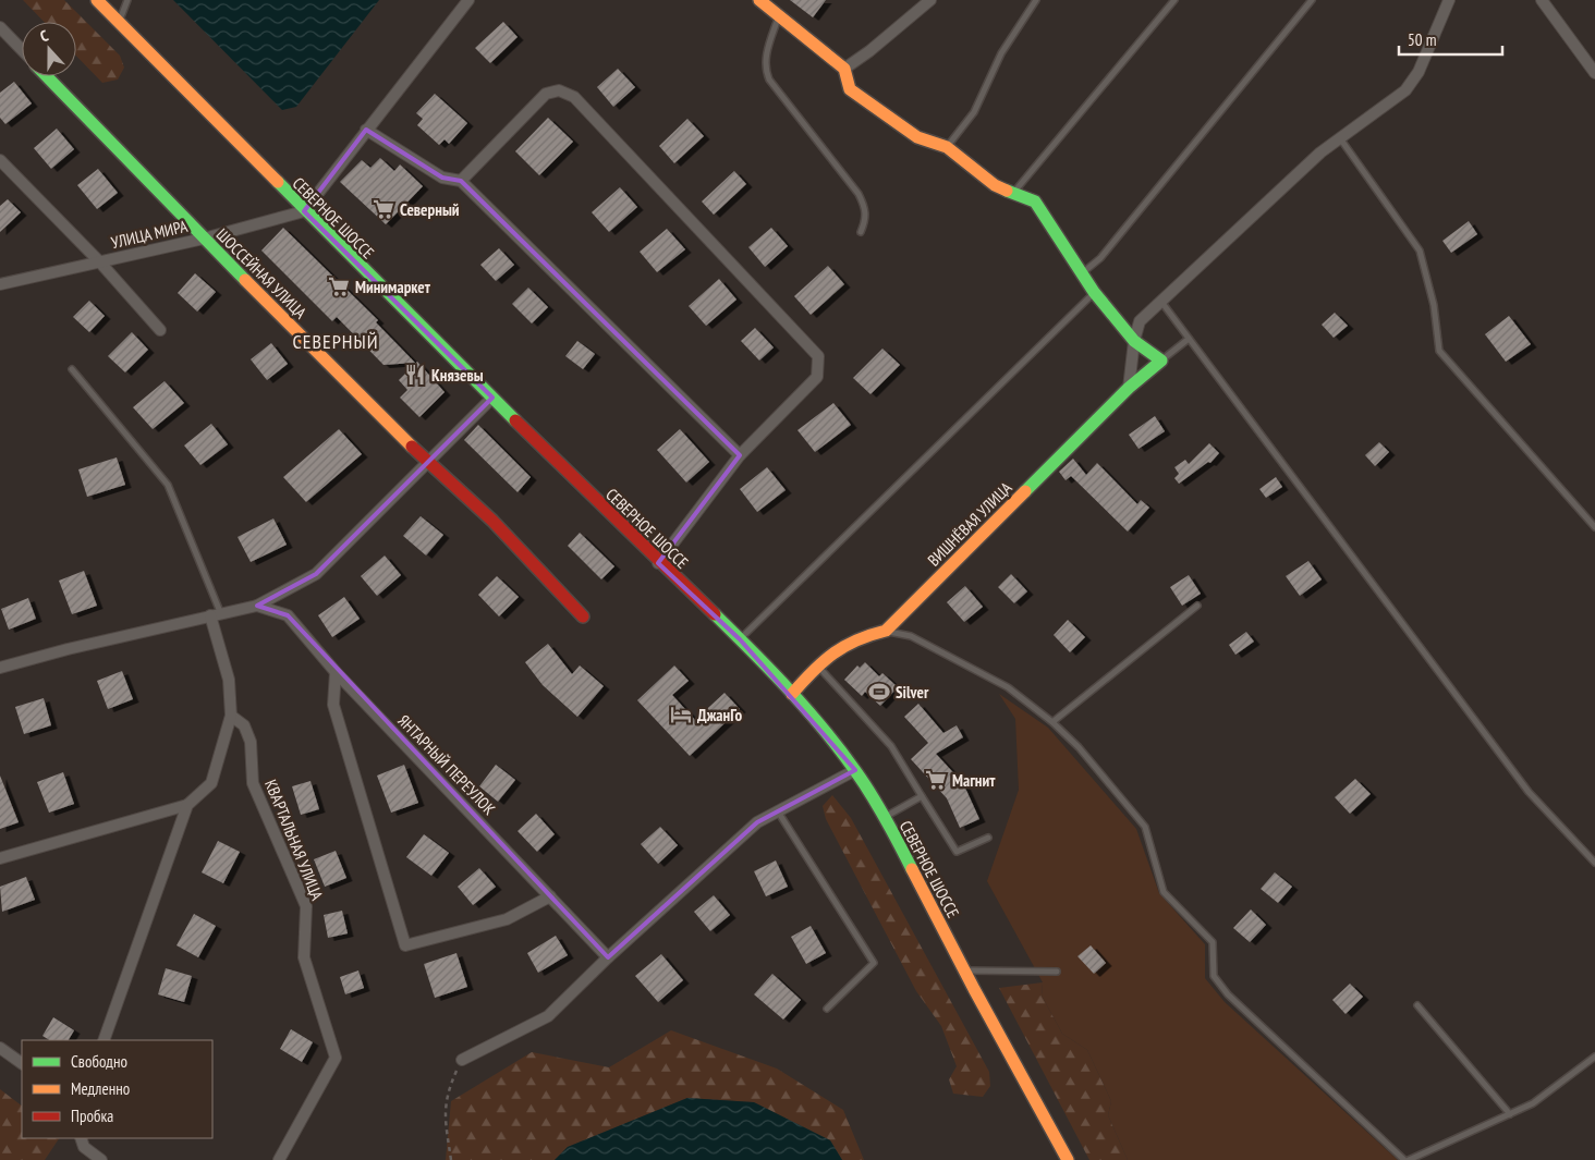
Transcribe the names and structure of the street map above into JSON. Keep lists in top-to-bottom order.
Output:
{
  "streets": {
    "street": [
      "СЕВЕРНОЕ ШОССЕ",
      "УЛИЦА МИРА",
      "ШОССЕЙНАЯ УЛИЦА",
      "ВИШНЁВАЯ УЛИЦА",
      "ЯНТАРНЫЙ ПЕРЕУЛОК",
      "КВАРТАЛЬНАЯ УЛИЦА"
    ]
  },
  "crossings": [
    ["СЕВЕРНОЕ ШОССЕ", "УЛИЦА МИРА"],
    ["УЛИЦА МИРА", "ШОССЕЙНАЯ УЛИЦА"]
  ],
  "districts": ["СЕВЕРНЫЙ"],
  "places": {
    "supermarket": ["Северный", "Минимаркет", "Магнит"],
    "restaurant": ["Князевы"],
    "sports": ["Silver"],
    "hotel": ["ДжанГо"]
  },
  "legend": ["Свободно", "Медленно", "Пробка"],
  "scale_bar": "50 m",
  "north": "top"
}
